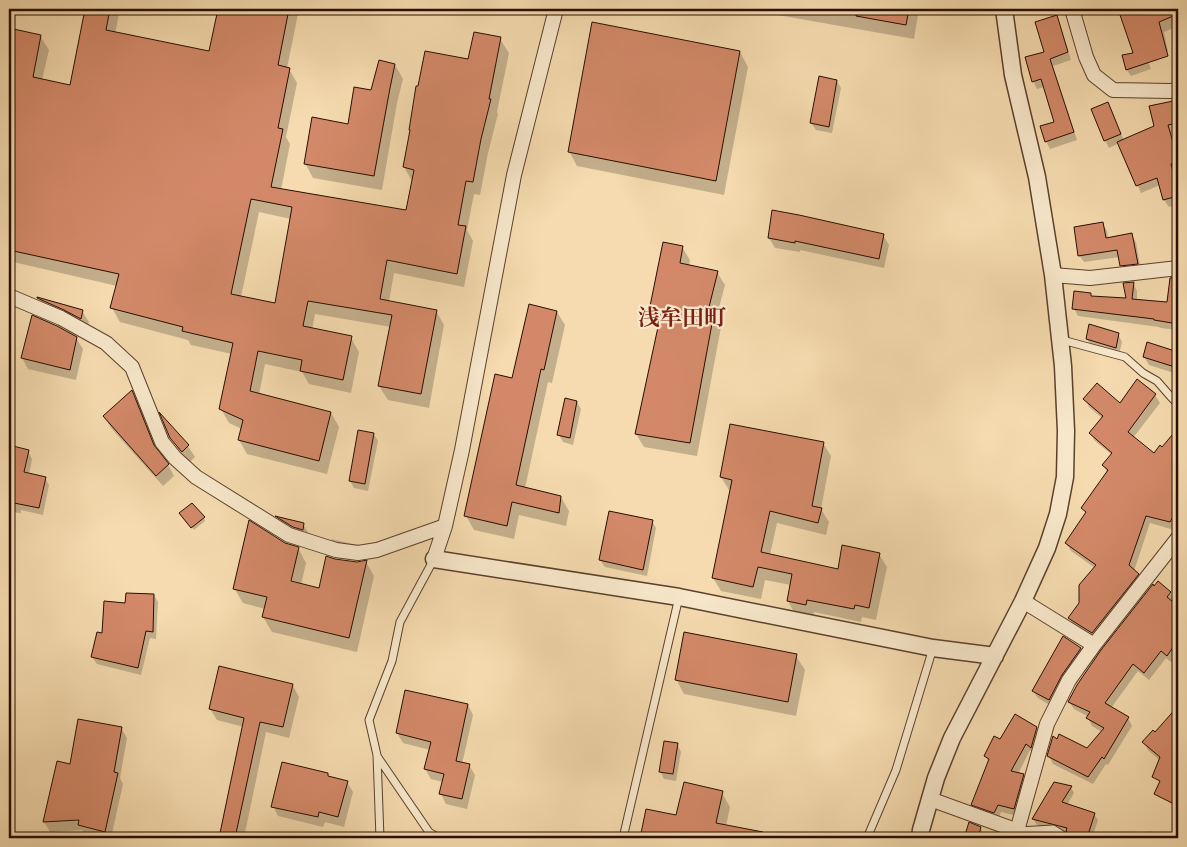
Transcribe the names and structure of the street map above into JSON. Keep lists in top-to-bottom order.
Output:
{
  "districts": ["浅牟田町"]
}
